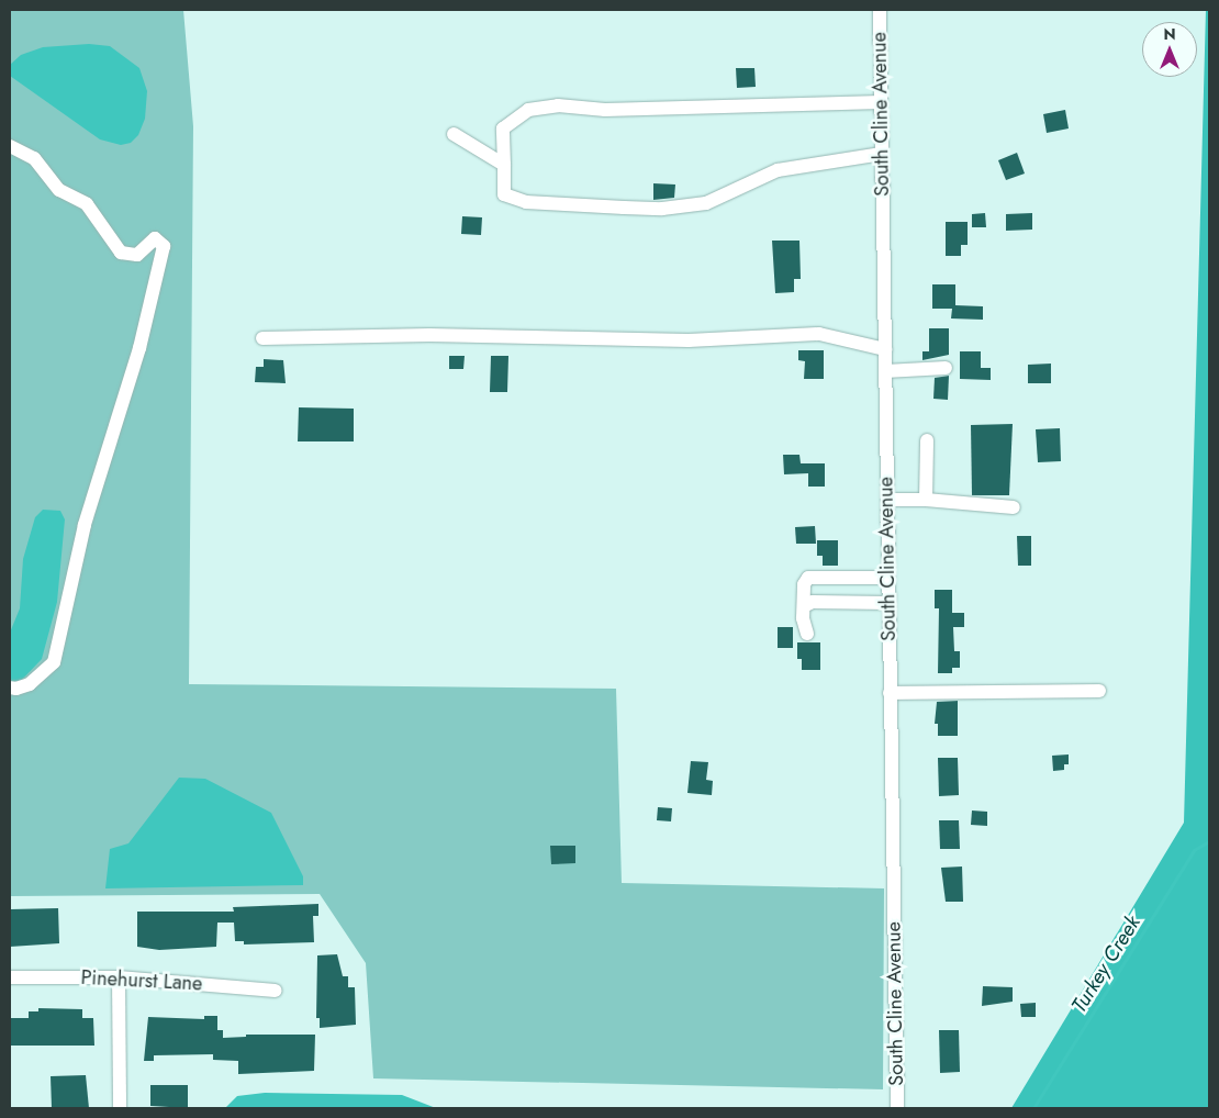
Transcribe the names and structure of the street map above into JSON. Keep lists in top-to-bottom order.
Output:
{
  "streets": {
    "street": ["South Cline Avenue", "Pinehurst Lane"]
  },
  "water": ["Turkey Creek"],
  "north": "top"
}
